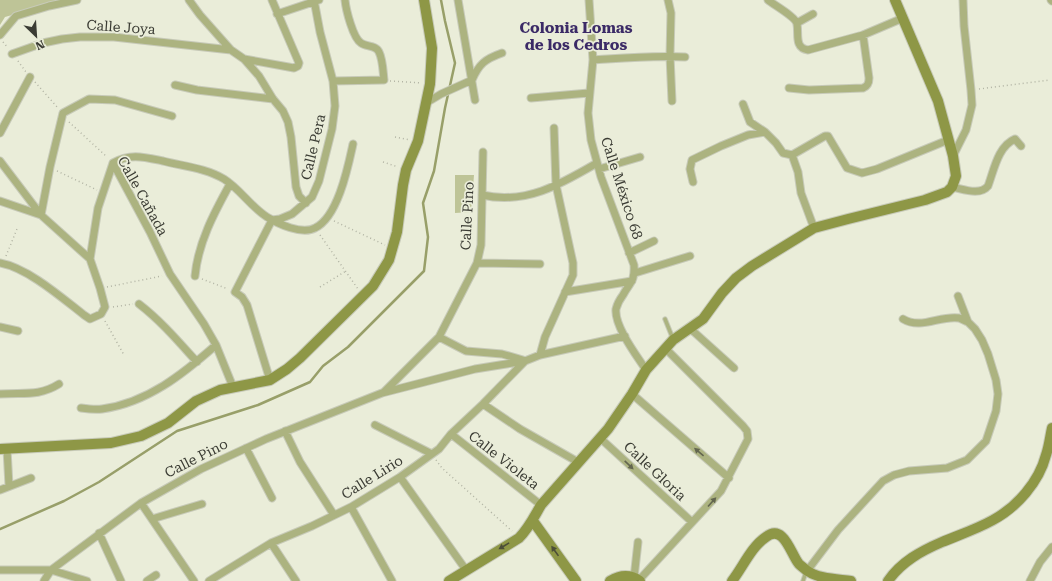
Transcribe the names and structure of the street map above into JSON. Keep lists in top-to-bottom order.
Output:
{
  "streets": {
    "street": [
      "Calle Joya",
      "Calle Pera",
      "Calle México 68",
      "Calle Cañada",
      "Calle Pino",
      "Calle Violeta",
      "Calle Gloria",
      "Calle Lirio"
    ]
  },
  "crossings": [
    ["Calle Joya", "Calle Cañada"],
    ["Calle Pino", "Calle Lirio"],
    ["Calle Violeta", "Calle Lirio"]
  ],
  "districts": ["Colonia Lomas de los Cedros"],
  "north": "bottom right"
}
